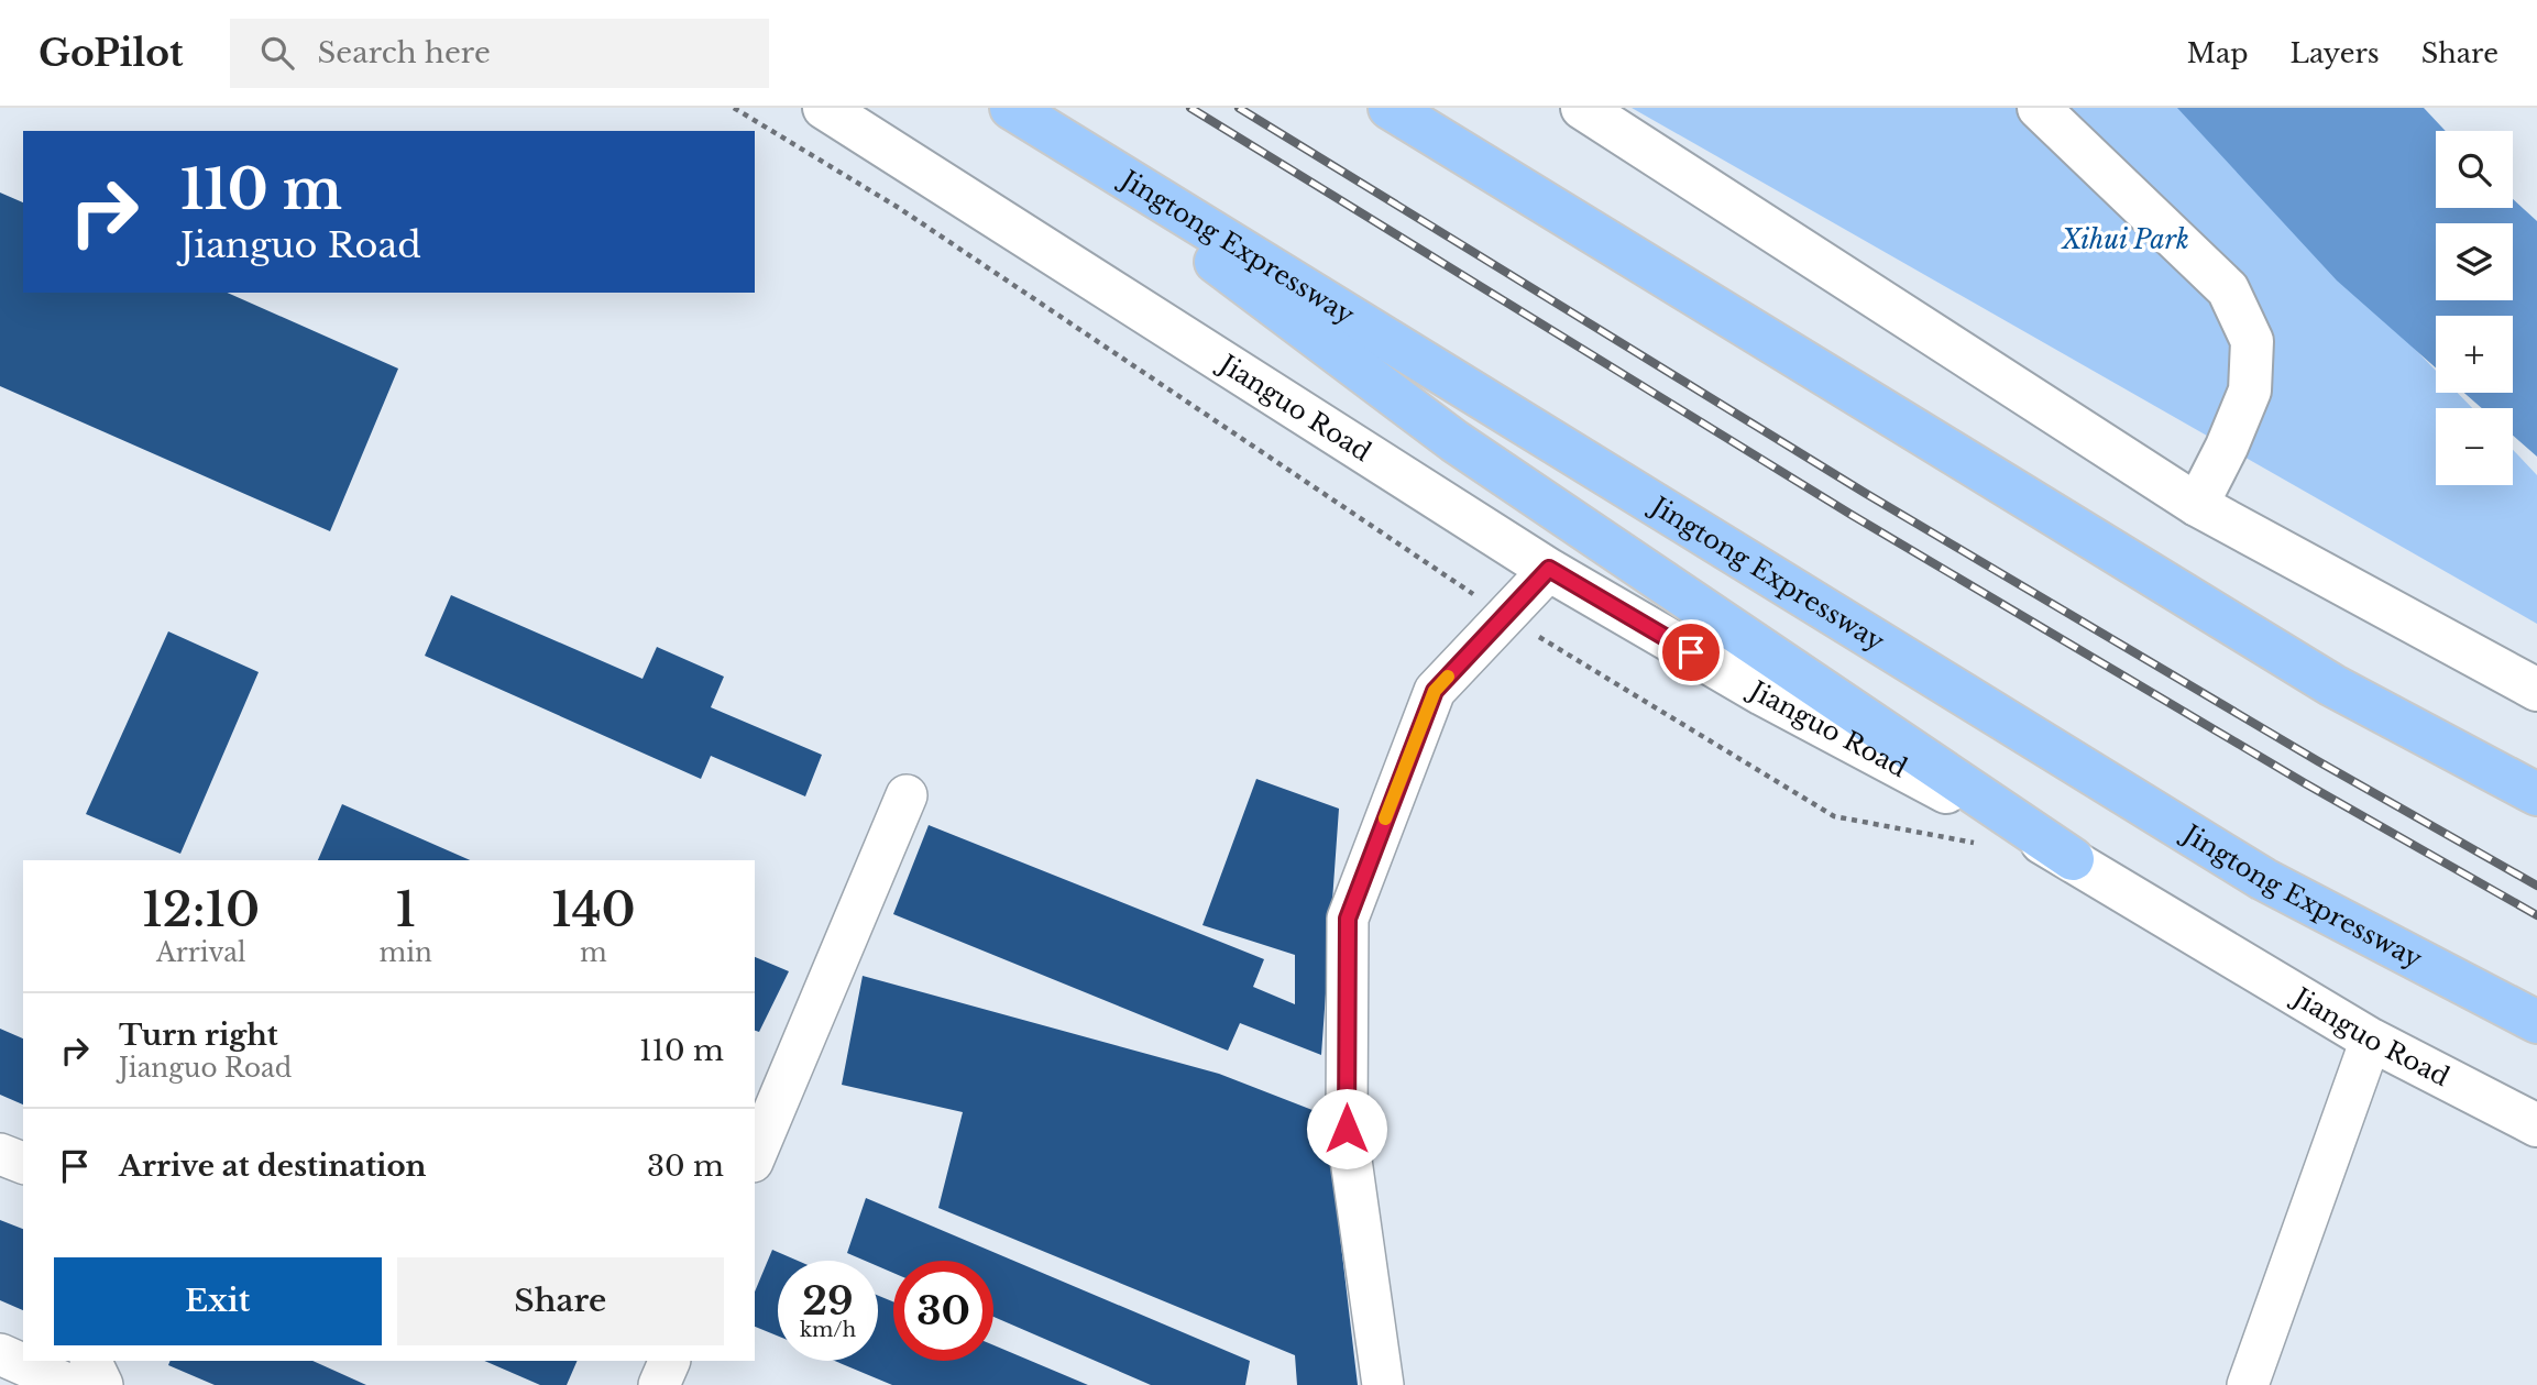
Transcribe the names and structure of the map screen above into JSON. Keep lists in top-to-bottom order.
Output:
{
  "streets": {
    "highway": ["Jingtong Expressway"],
    "main road": ["Jianguo Road"]
  },
  "parks": ["Xihui Park"],
  "page": {
    "header": "GoPilot",
    "search": "Search here",
    "nav": ["Map", "Layers", "Share"],
    "map_buttons": ["+", "−"],
    "turn": ["110 m", "Jianguo Road"],
    "eta": [
      "12:10",
      "Arrival",
      "1",
      "min",
      "140",
      "m"
    ],
    "list": [
      {
        "name": "Turn right",
        "note": "Jianguo Road",
        "value": "110 m"
      },
      {
        "name": "Arrive at destination",
        "value": "30 m"
      }
    ],
    "buttons": ["Exit", "Share"],
    "speed": "29 km/h",
    "limit": "30"
  }
}
